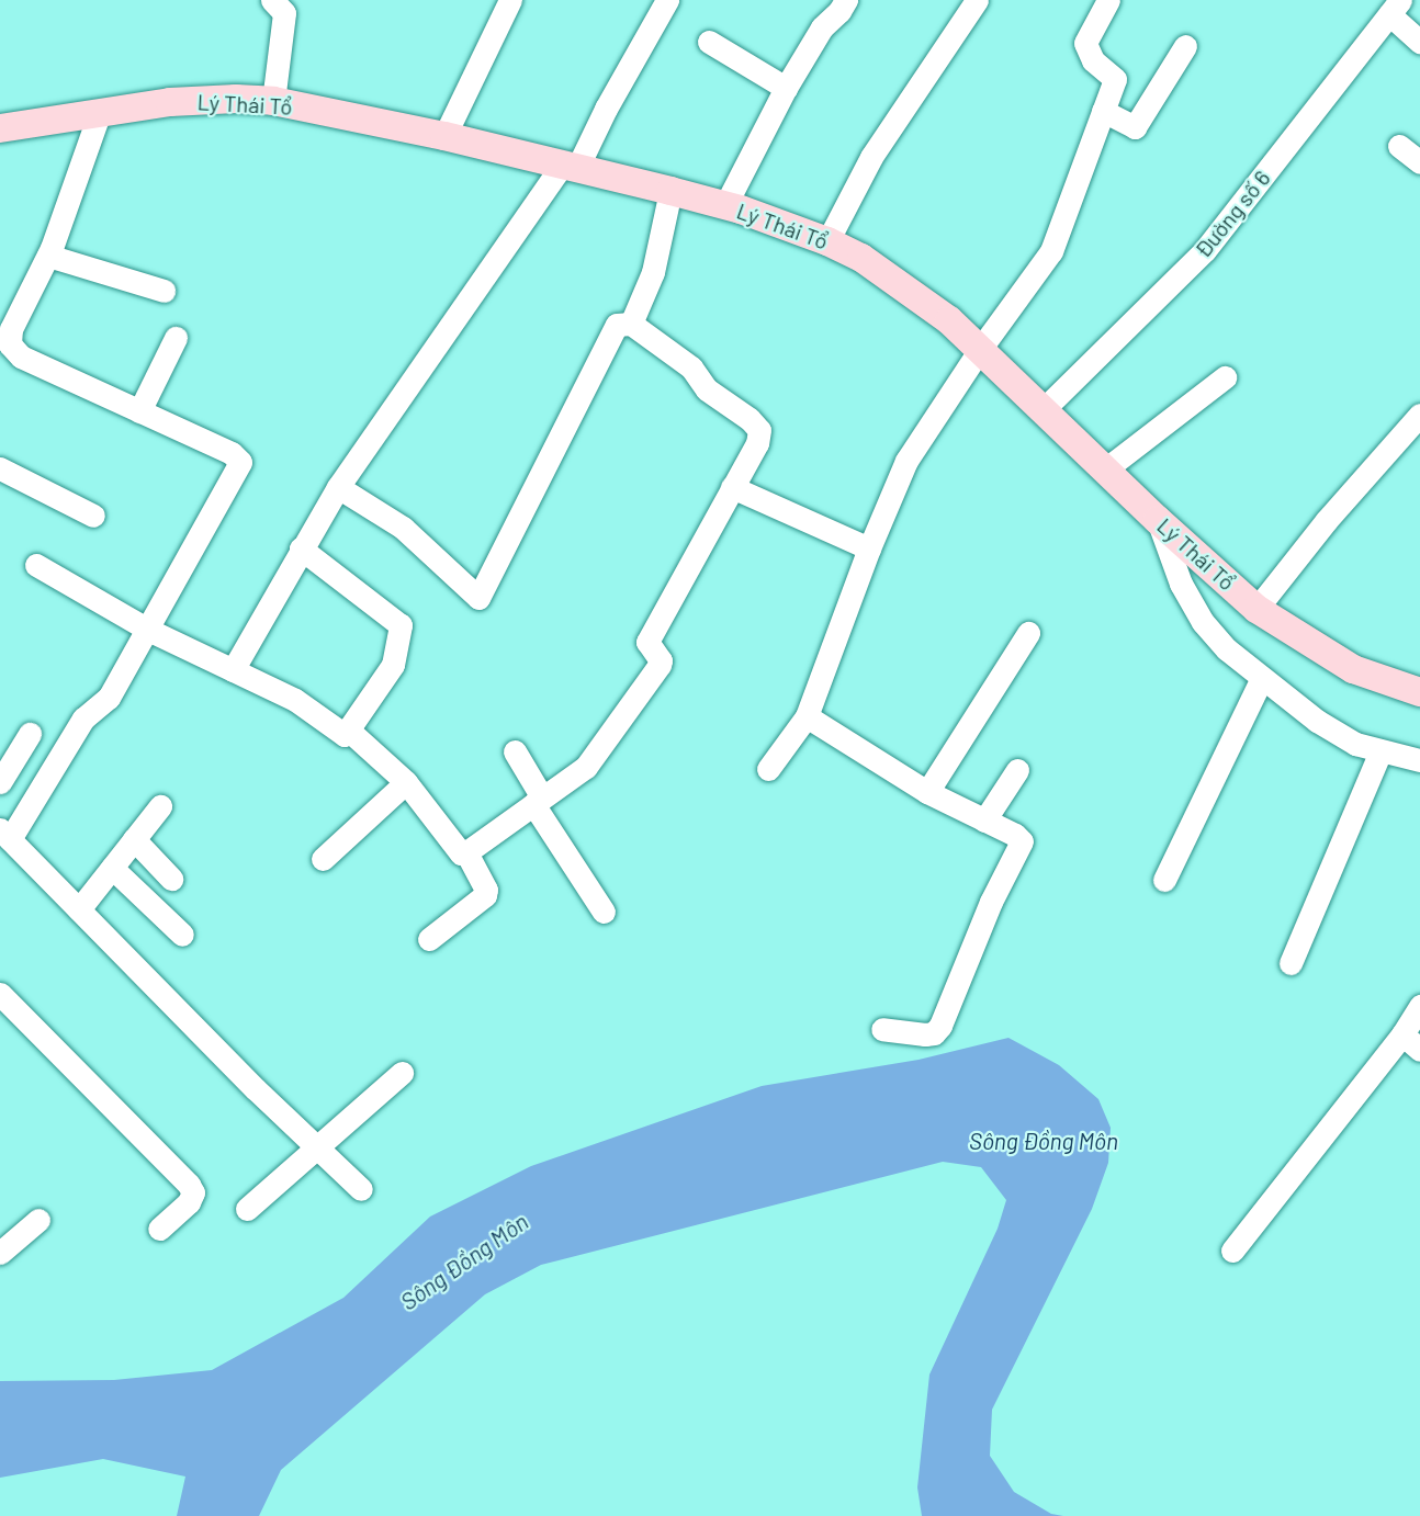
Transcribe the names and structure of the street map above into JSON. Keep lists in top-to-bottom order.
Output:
{
  "streets": {
    "main road": ["Lý Thái Tổ"],
    "street": ["Đường số 6"]
  },
  "crossings": [
    ["Lý Thái Tổ", "Đường số 6"]
  ],
  "water": ["Sông Đồng Môn"]
}
